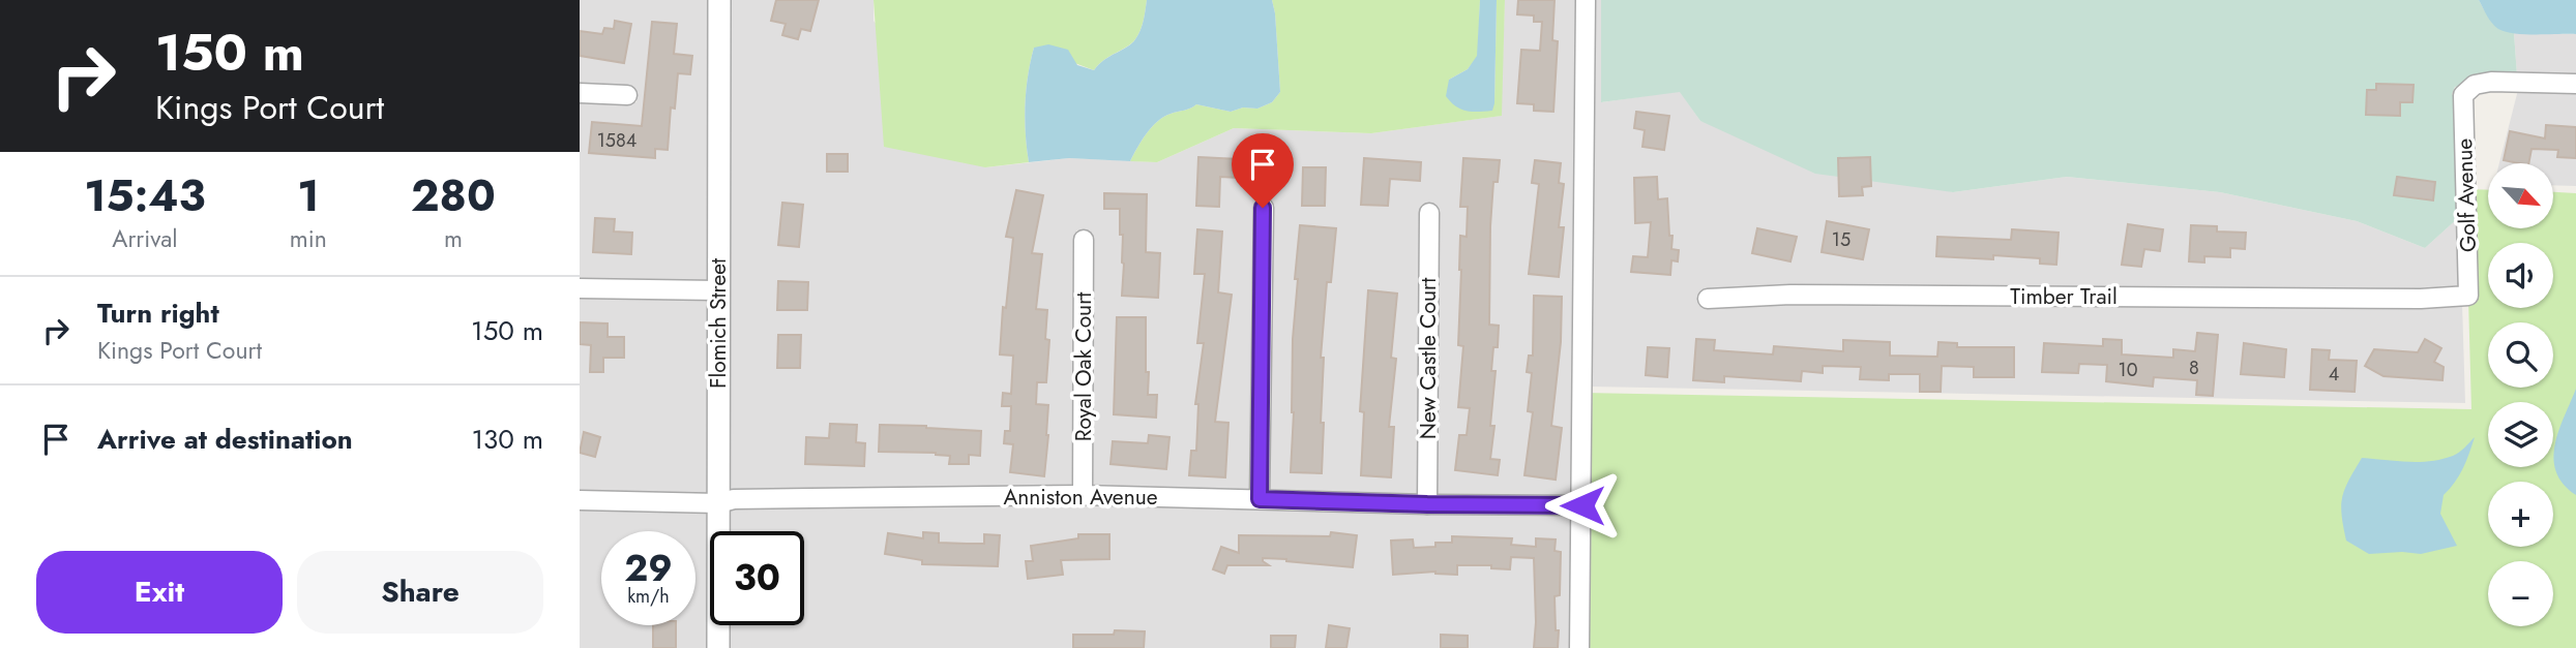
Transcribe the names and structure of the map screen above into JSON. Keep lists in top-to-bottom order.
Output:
{
  "streets": {
    "street": [
      "Golf Avenue",
      "Timber Trail",
      "Flomich Street",
      "New Castle Court",
      "Royal Oak Court",
      "Anniston Avenue"
    ]
  },
  "crossings": [
    ["Golf Avenue", "Timber Trail"],
    ["Flomich Street", "Anniston Avenue"],
    ["New Castle Court", "Anniston Avenue"],
    ["Royal Oak Court", "Anniston Avenue"]
  ],
  "house_numbers": [
    "1584",
    "15",
    "8",
    "10",
    "4"
  ],
  "north": "bottom right",
  "page": {
    "turn": ["150 m", "Kings Port Court"],
    "eta": [
      "15:43",
      "Arrival",
      "1",
      "min",
      "280",
      "m"
    ],
    "map_buttons": ["+", "−"],
    "list": [
      {
        "name": "Turn right",
        "note": "Kings Port Court",
        "value": "150 m"
      },
      {
        "name": "Arrive at destination",
        "value": "130 m"
      }
    ],
    "speed": "29 km/h",
    "limit": "30",
    "buttons": ["Exit", "Share"]
  }
}
